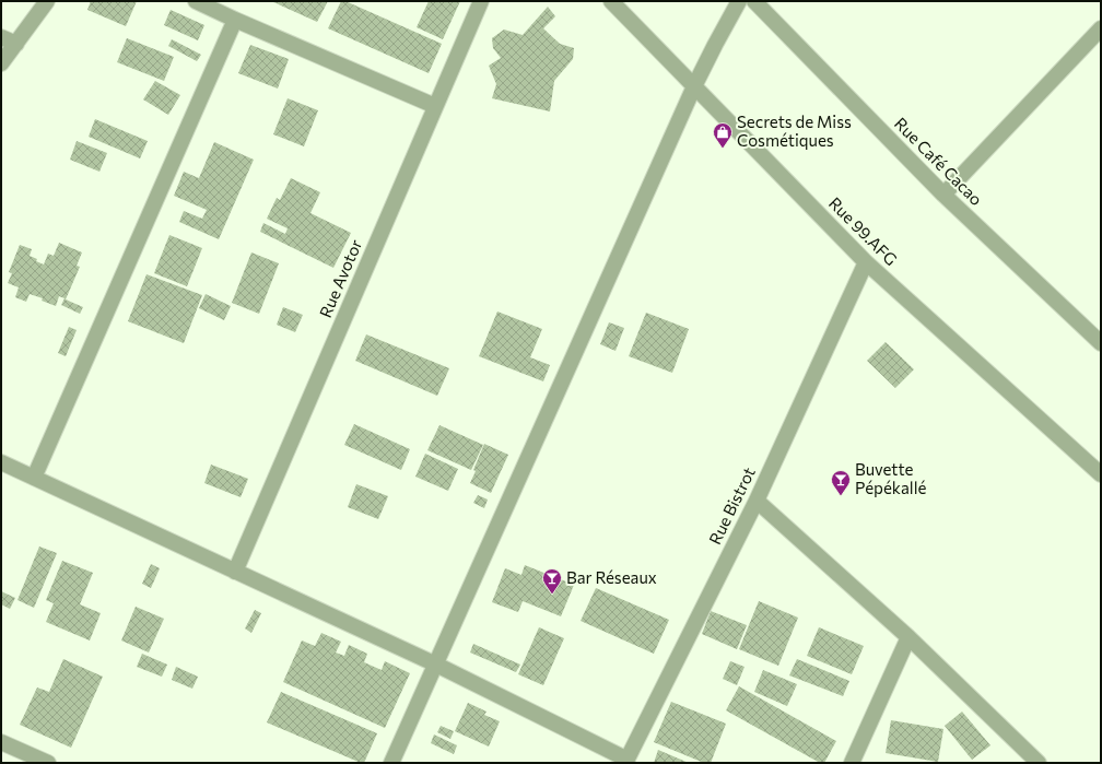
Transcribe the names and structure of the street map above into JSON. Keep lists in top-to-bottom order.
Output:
{
  "streets": {
    "street": [
      "Rue Café Cacao",
      "Rue 99.AFG",
      "Rue Avotor",
      "Rue Bistrot"
    ]
  },
  "crossings": [
    ["Rue 99.AFG", "Rue Bistrot"]
  ],
  "places": {
    "shop": ["Secrets de Miss Cosmétiques"],
    "bar": ["Buvette Pépékallé", "Bar Réseaux"]
  }
}
